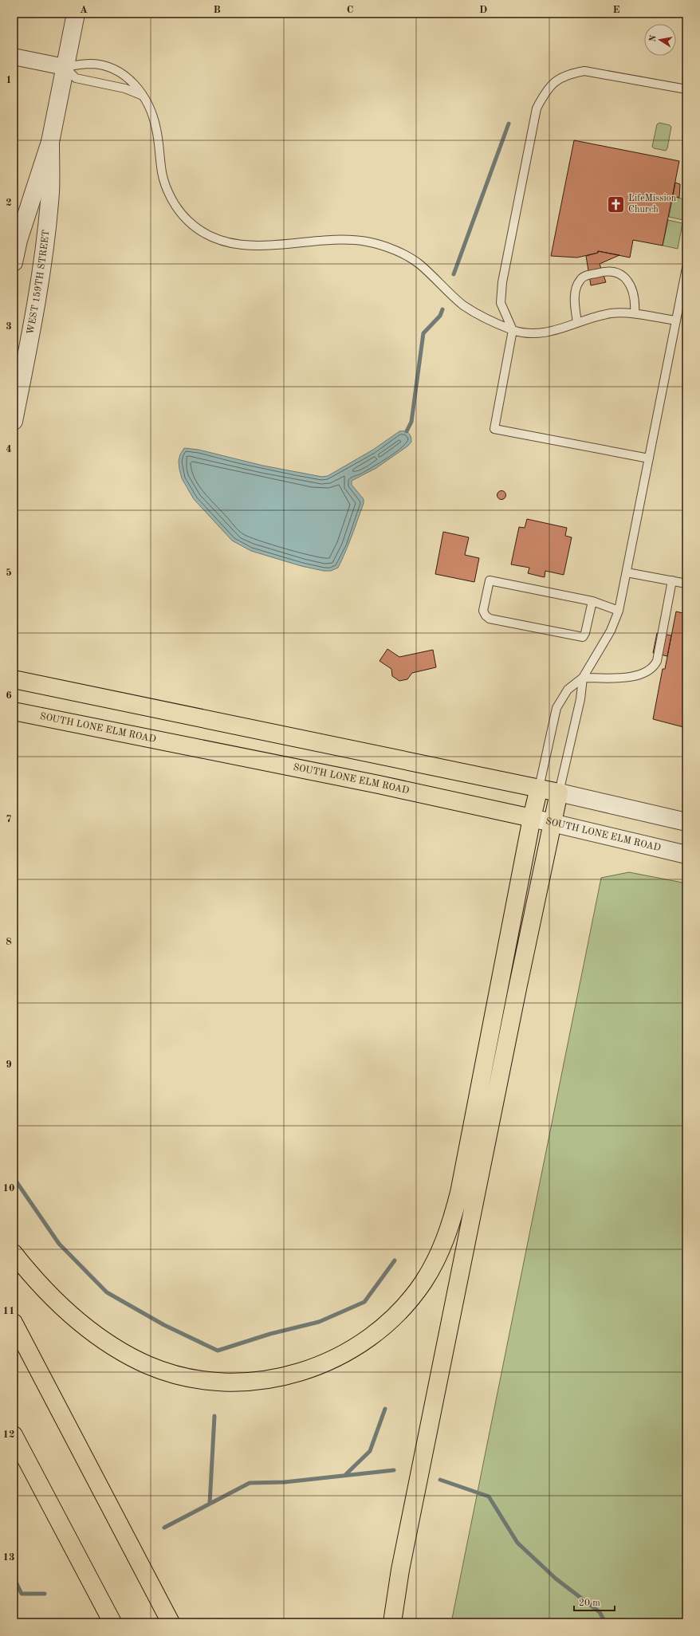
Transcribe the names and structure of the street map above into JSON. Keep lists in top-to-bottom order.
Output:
{
  "streets": {
    "main road": ["SOUTH LONE ELM ROAD"],
    "street": ["WEST 159TH STREET"]
  },
  "places": {
    "church": ["LifeMission Church"]
  },
  "scale_bar": "20 m",
  "north": "left",
  "grid": {
    "columns": [
      "A",
      "B",
      "C",
      "D",
      "E"
    ],
    "rows": [
      "1",
      "2",
      "3",
      "4",
      "5",
      "6",
      "7",
      "8",
      "9",
      "10",
      "11",
      "12",
      "13"
    ]
  }
}
